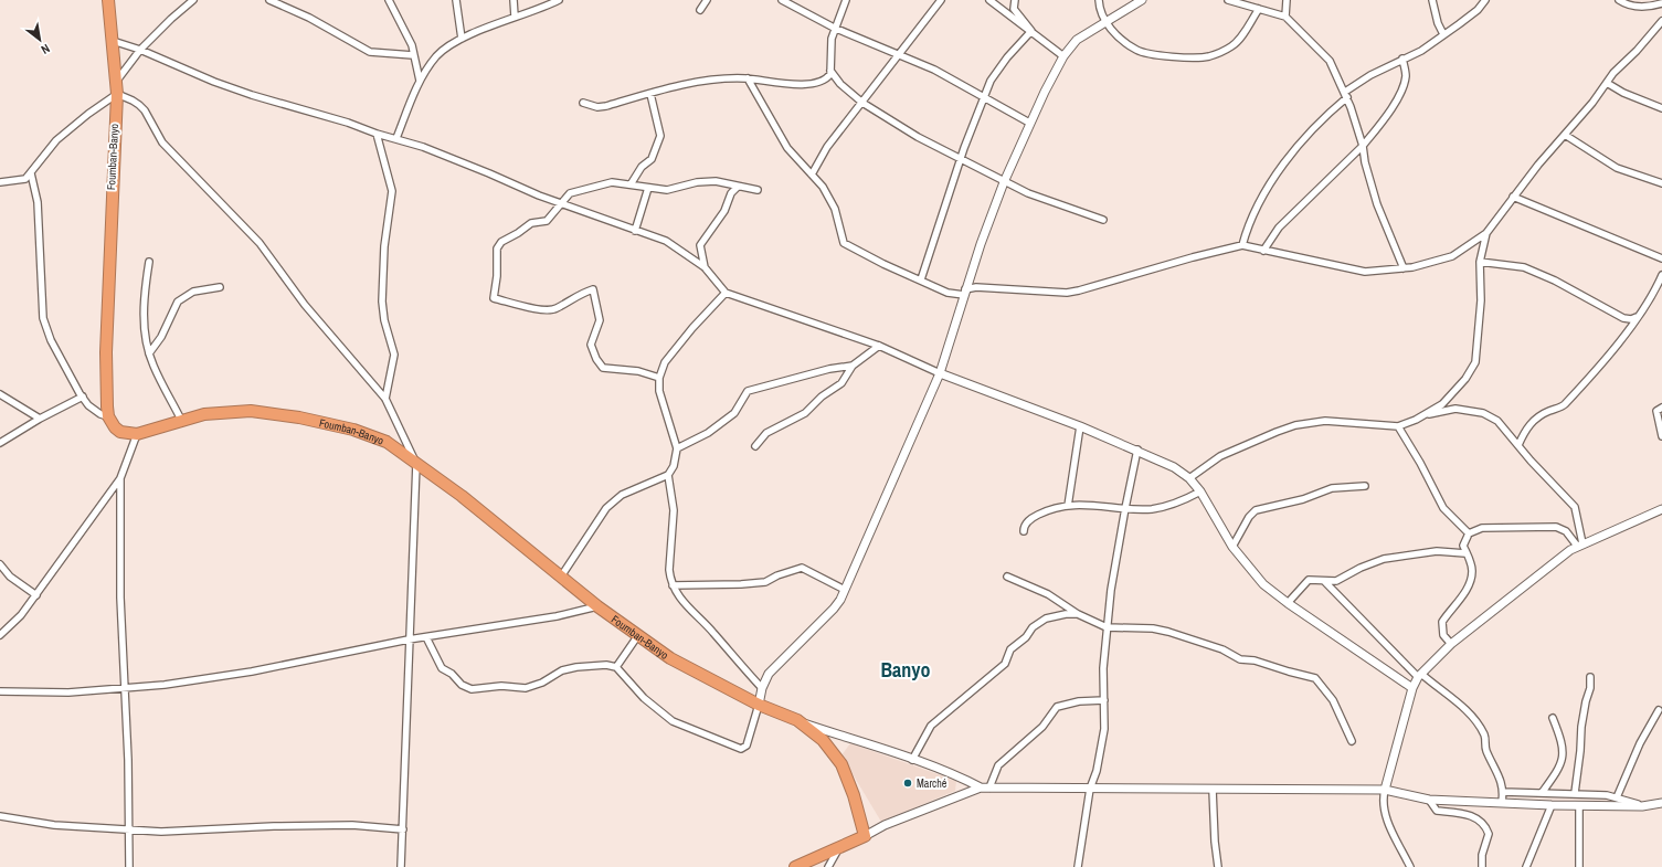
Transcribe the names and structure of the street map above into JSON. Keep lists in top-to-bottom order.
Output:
{
  "streets": {
    "highway": ["Foumban-Banyo"]
  },
  "districts": ["Banyo"],
  "places": ["Marché"],
  "north": "bottom right"
}
